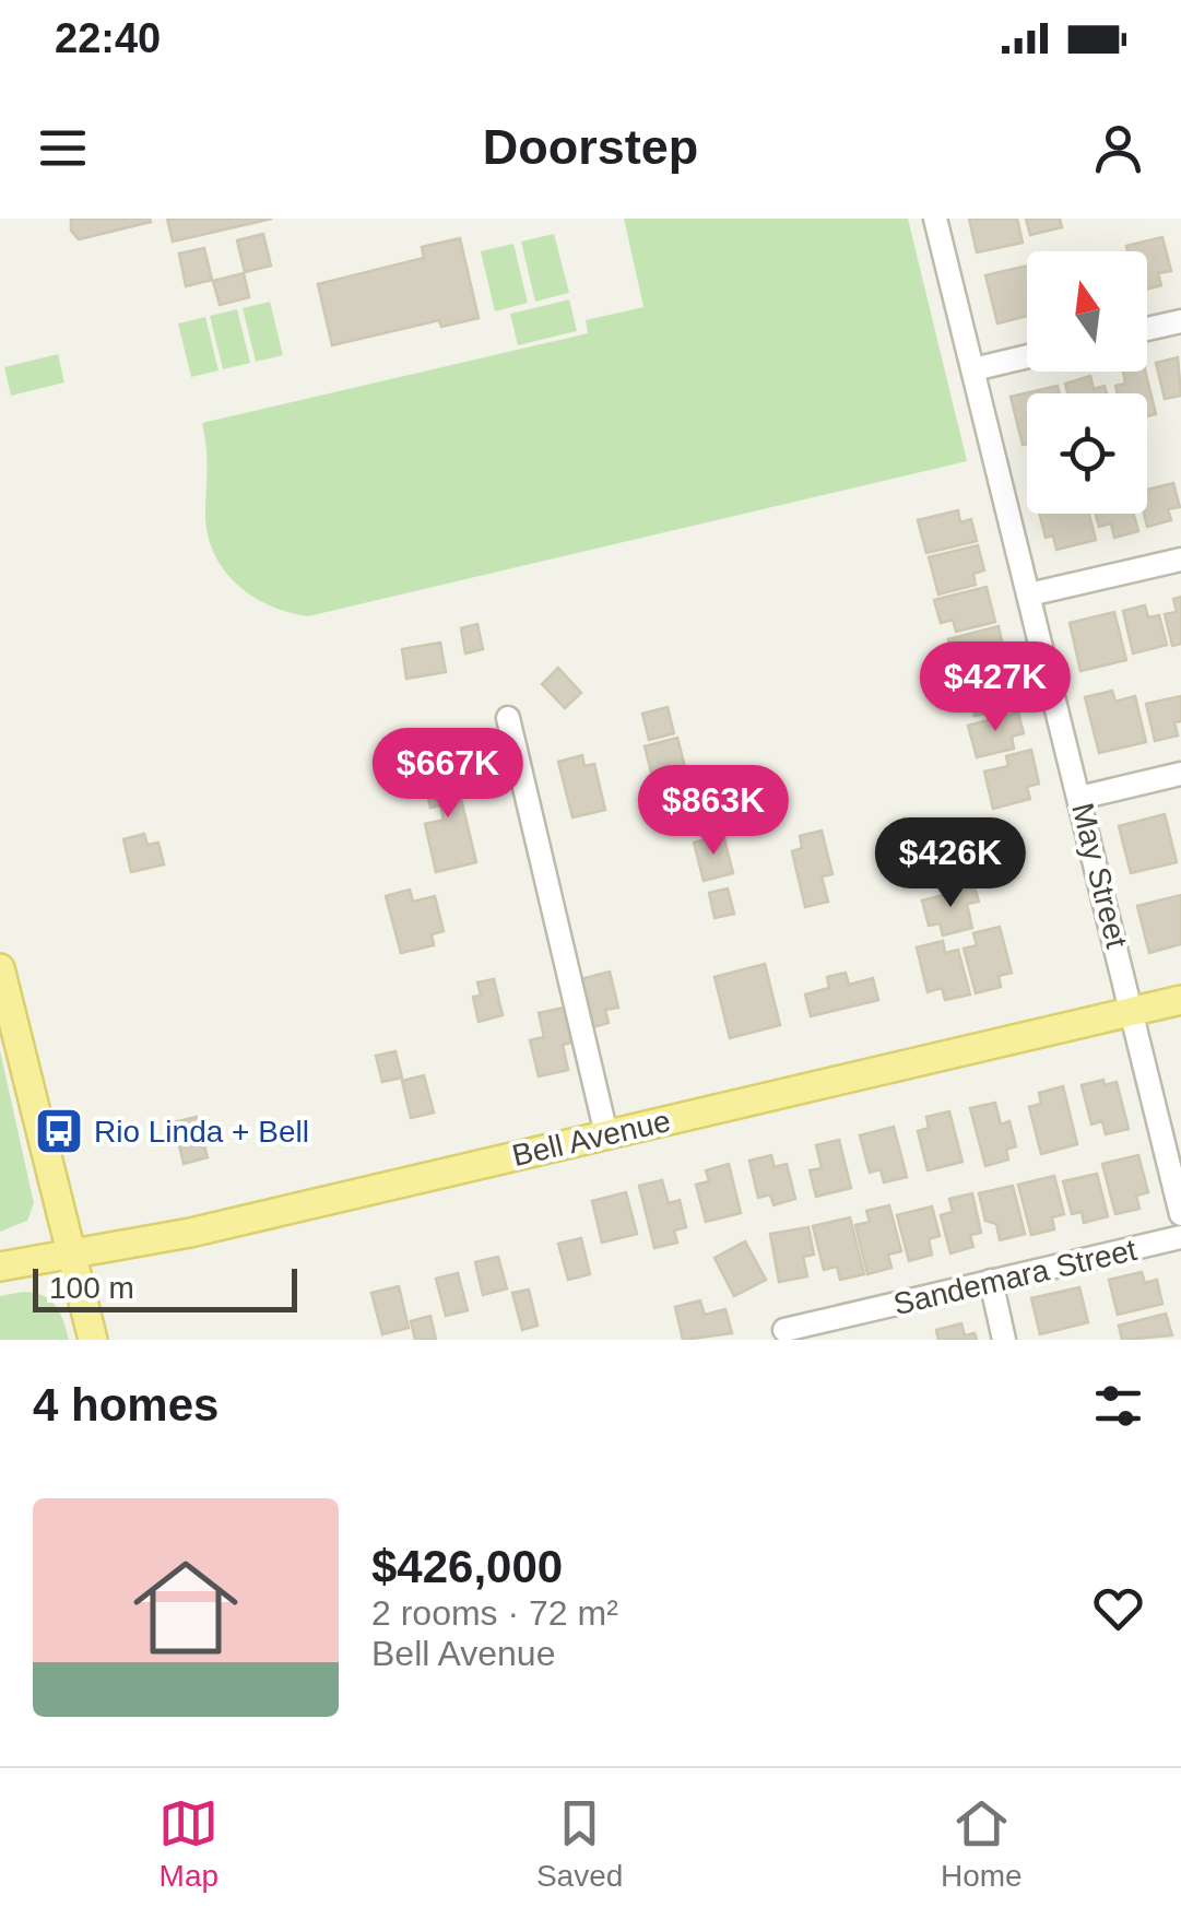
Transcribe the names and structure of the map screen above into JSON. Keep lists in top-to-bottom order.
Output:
{
  "streets": {
    "main road": ["Bell Avenue"],
    "street": ["May Street", "Sandemara Street"]
  },
  "crossings": [
    ["May Street", "Bell Avenue"]
  ],
  "places": {
    "bus stop": ["Rio Linda + Bell"]
  },
  "scale_bar": "100 m",
  "north": "top",
  "page": {
    "status": "22:40",
    "header": "Doorstep",
    "price": [
      "$427K",
      "$667K",
      "$863K",
      "$426K"
    ],
    "scale": "100 m",
    "heading": "4 homes",
    "list": [
      {
        "name": "$426,000",
        "note": "2 rooms · 72 m² · Bell Avenue"
      }
    ],
    "tabs": ["Map", "Saved", "Home"]
  }
}
